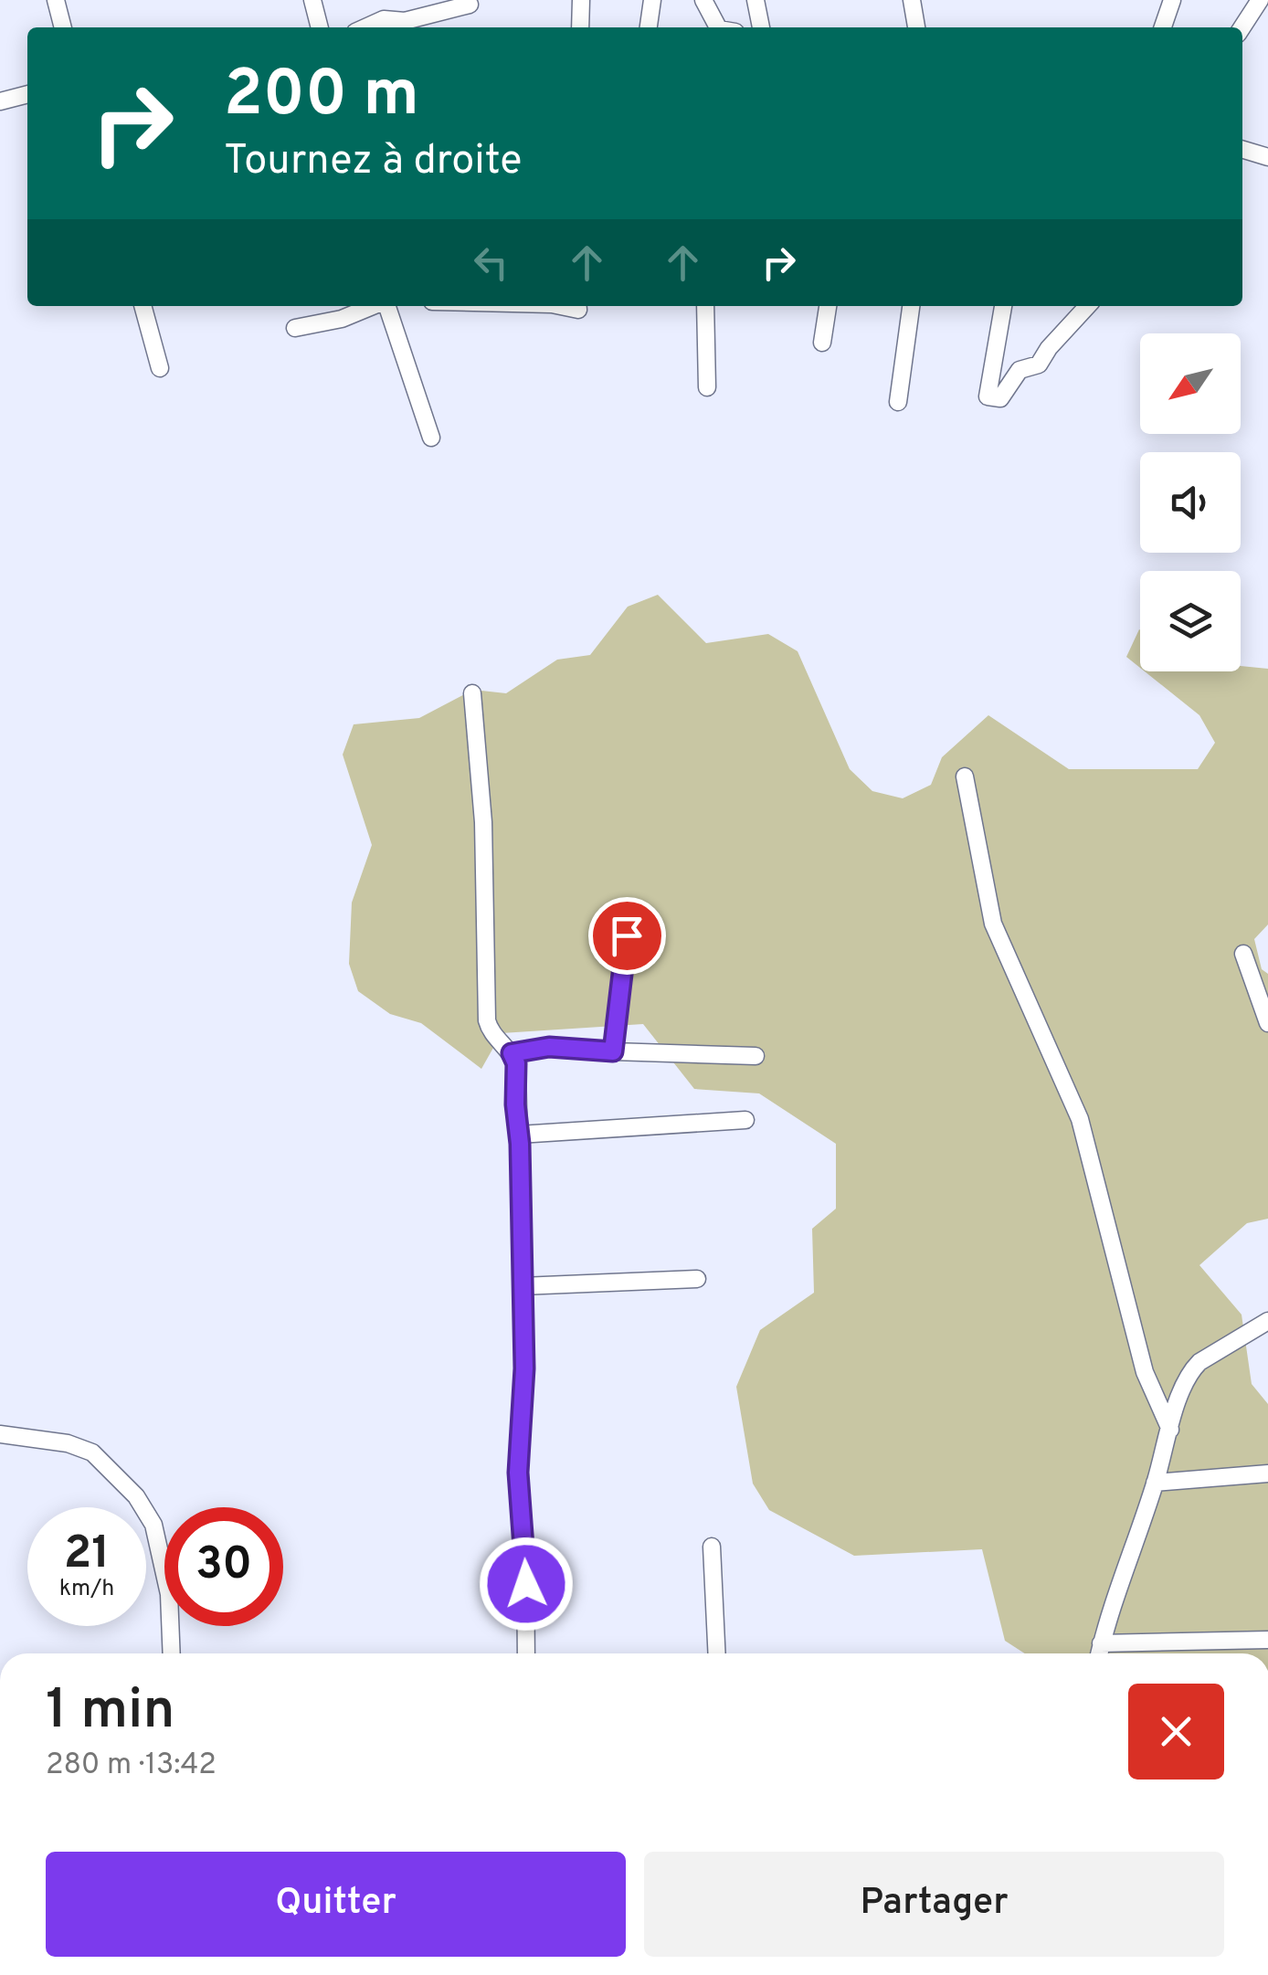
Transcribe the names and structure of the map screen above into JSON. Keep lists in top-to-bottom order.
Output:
{
  "north": "bottom left",
  "page": {
    "turn": ["200 m", "Tournez à droite"],
    "speed": "21 km/h",
    "limit": "30",
    "heading": ["1 min", "280 m · 13:42"],
    "buttons": ["Quitter", "Partager"]
  }
}
